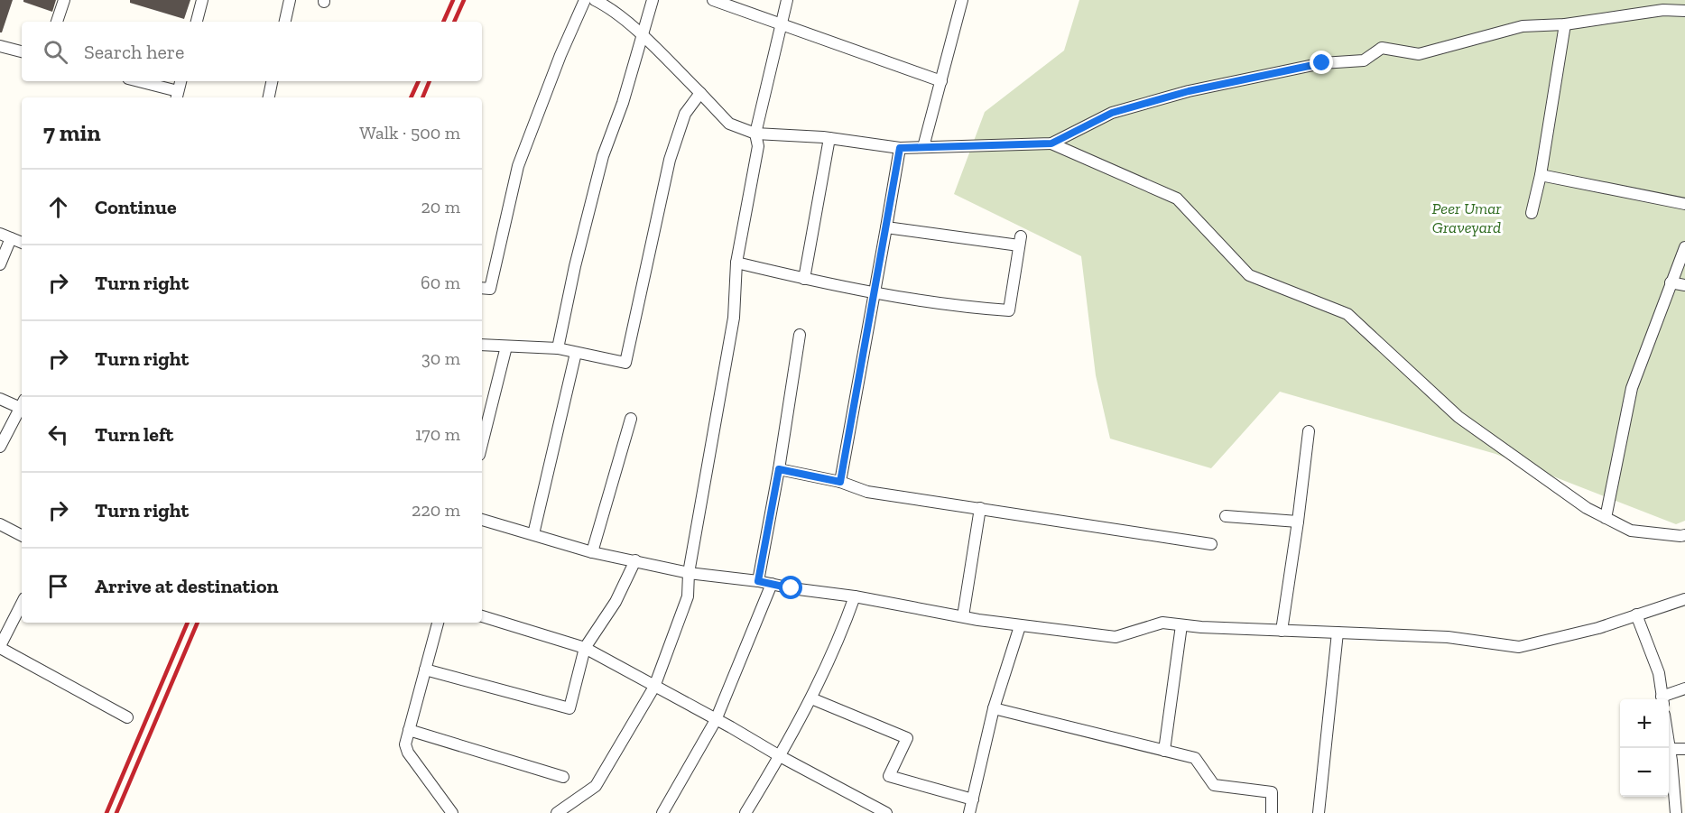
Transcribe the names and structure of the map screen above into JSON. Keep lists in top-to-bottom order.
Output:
{
  "parks": ["Peer Umar Graveyard"],
  "page": {
    "search": "Search here",
    "heading": ["7 min", "Walk · 500 m"],
    "list": [
      ["Continue", "20 m"],
      ["Turn right", "60 m"],
      ["Turn right", "30 m"],
      ["Turn left", "170 m"],
      ["Turn right", "220 m"],
      "Arrive at destination"
    ],
    "map_buttons": ["+", "−"]
  }
}
